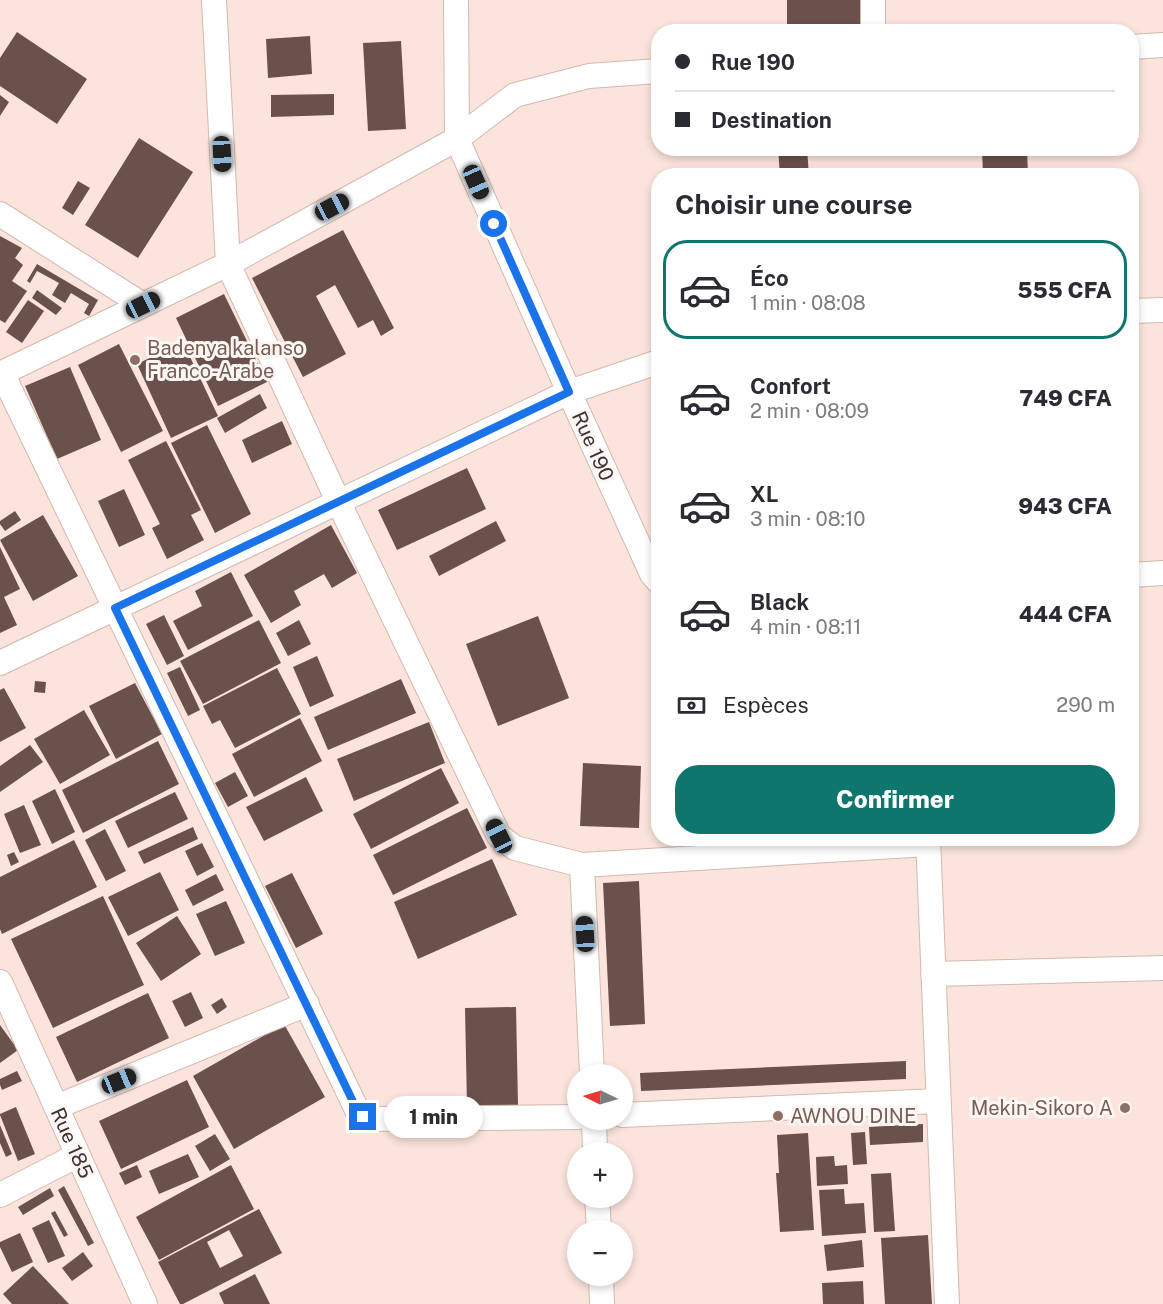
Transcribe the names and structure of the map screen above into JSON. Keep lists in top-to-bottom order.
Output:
{
  "streets": {
    "street": ["Rue 190", "Rue 185"]
  },
  "places": ["Badenya kalanso Franco-Arabe", "Mekin-Sikoro A", "AWNOU DINE"],
  "north": "left",
  "page": {
    "banner": ["Rue 190", "Destination"],
    "heading": "Choisir une course",
    "list": [
      {
        "name": "Éco",
        "note": "1 min · 08:08",
        "value": "555 CFA"
      },
      {
        "name": "Confort",
        "note": "2 min · 08:09",
        "value": "749 CFA"
      },
      {
        "name": "XL",
        "note": "3 min · 08:10",
        "value": "943 CFA"
      },
      {
        "name": "Black",
        "note": "4 min · 08:11",
        "value": "444 CFA"
      }
    ],
    "pay": ["Espèces", "290 m"],
    "buttons": "Confirmer",
    "map_buttons": ["+", "−"],
    "bubble": "1 min"
  }
}
